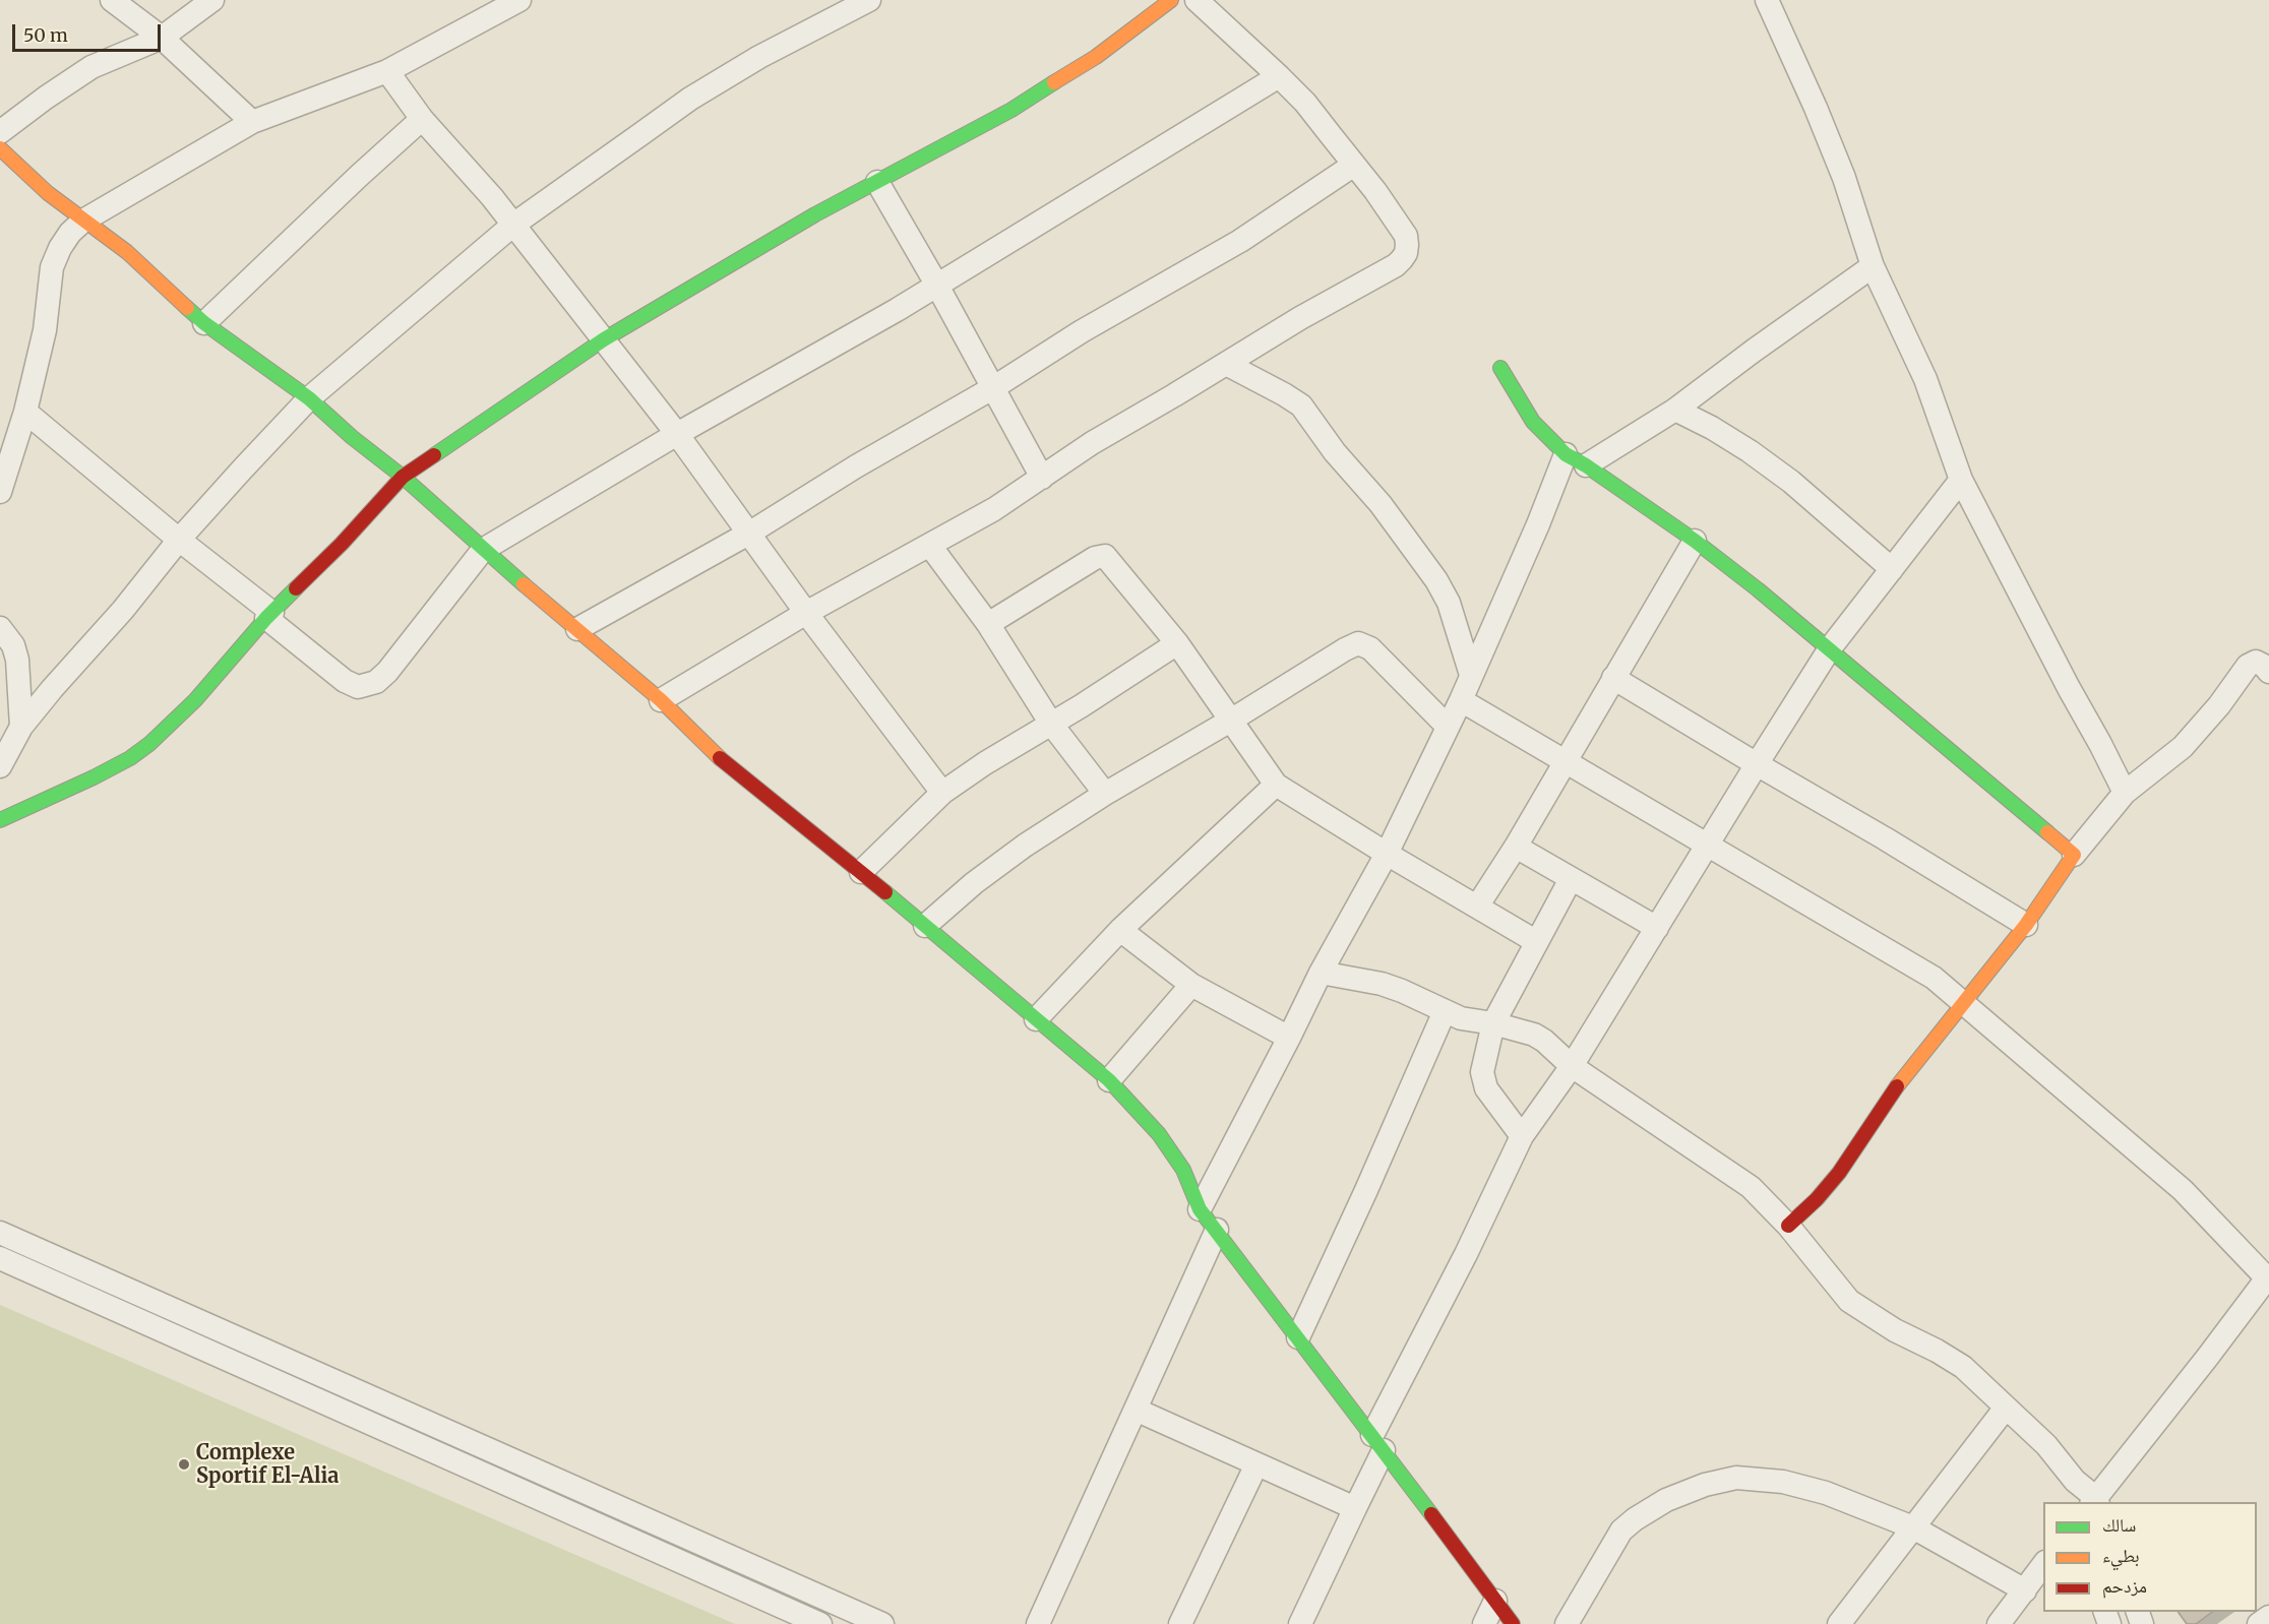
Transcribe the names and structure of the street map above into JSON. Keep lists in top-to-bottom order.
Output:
{
  "places": ["Complexe Sportif El-Alia"],
  "legend": ["سالك", "بطيء", "مزدحم"],
  "scale_bar": "50 m"
}
